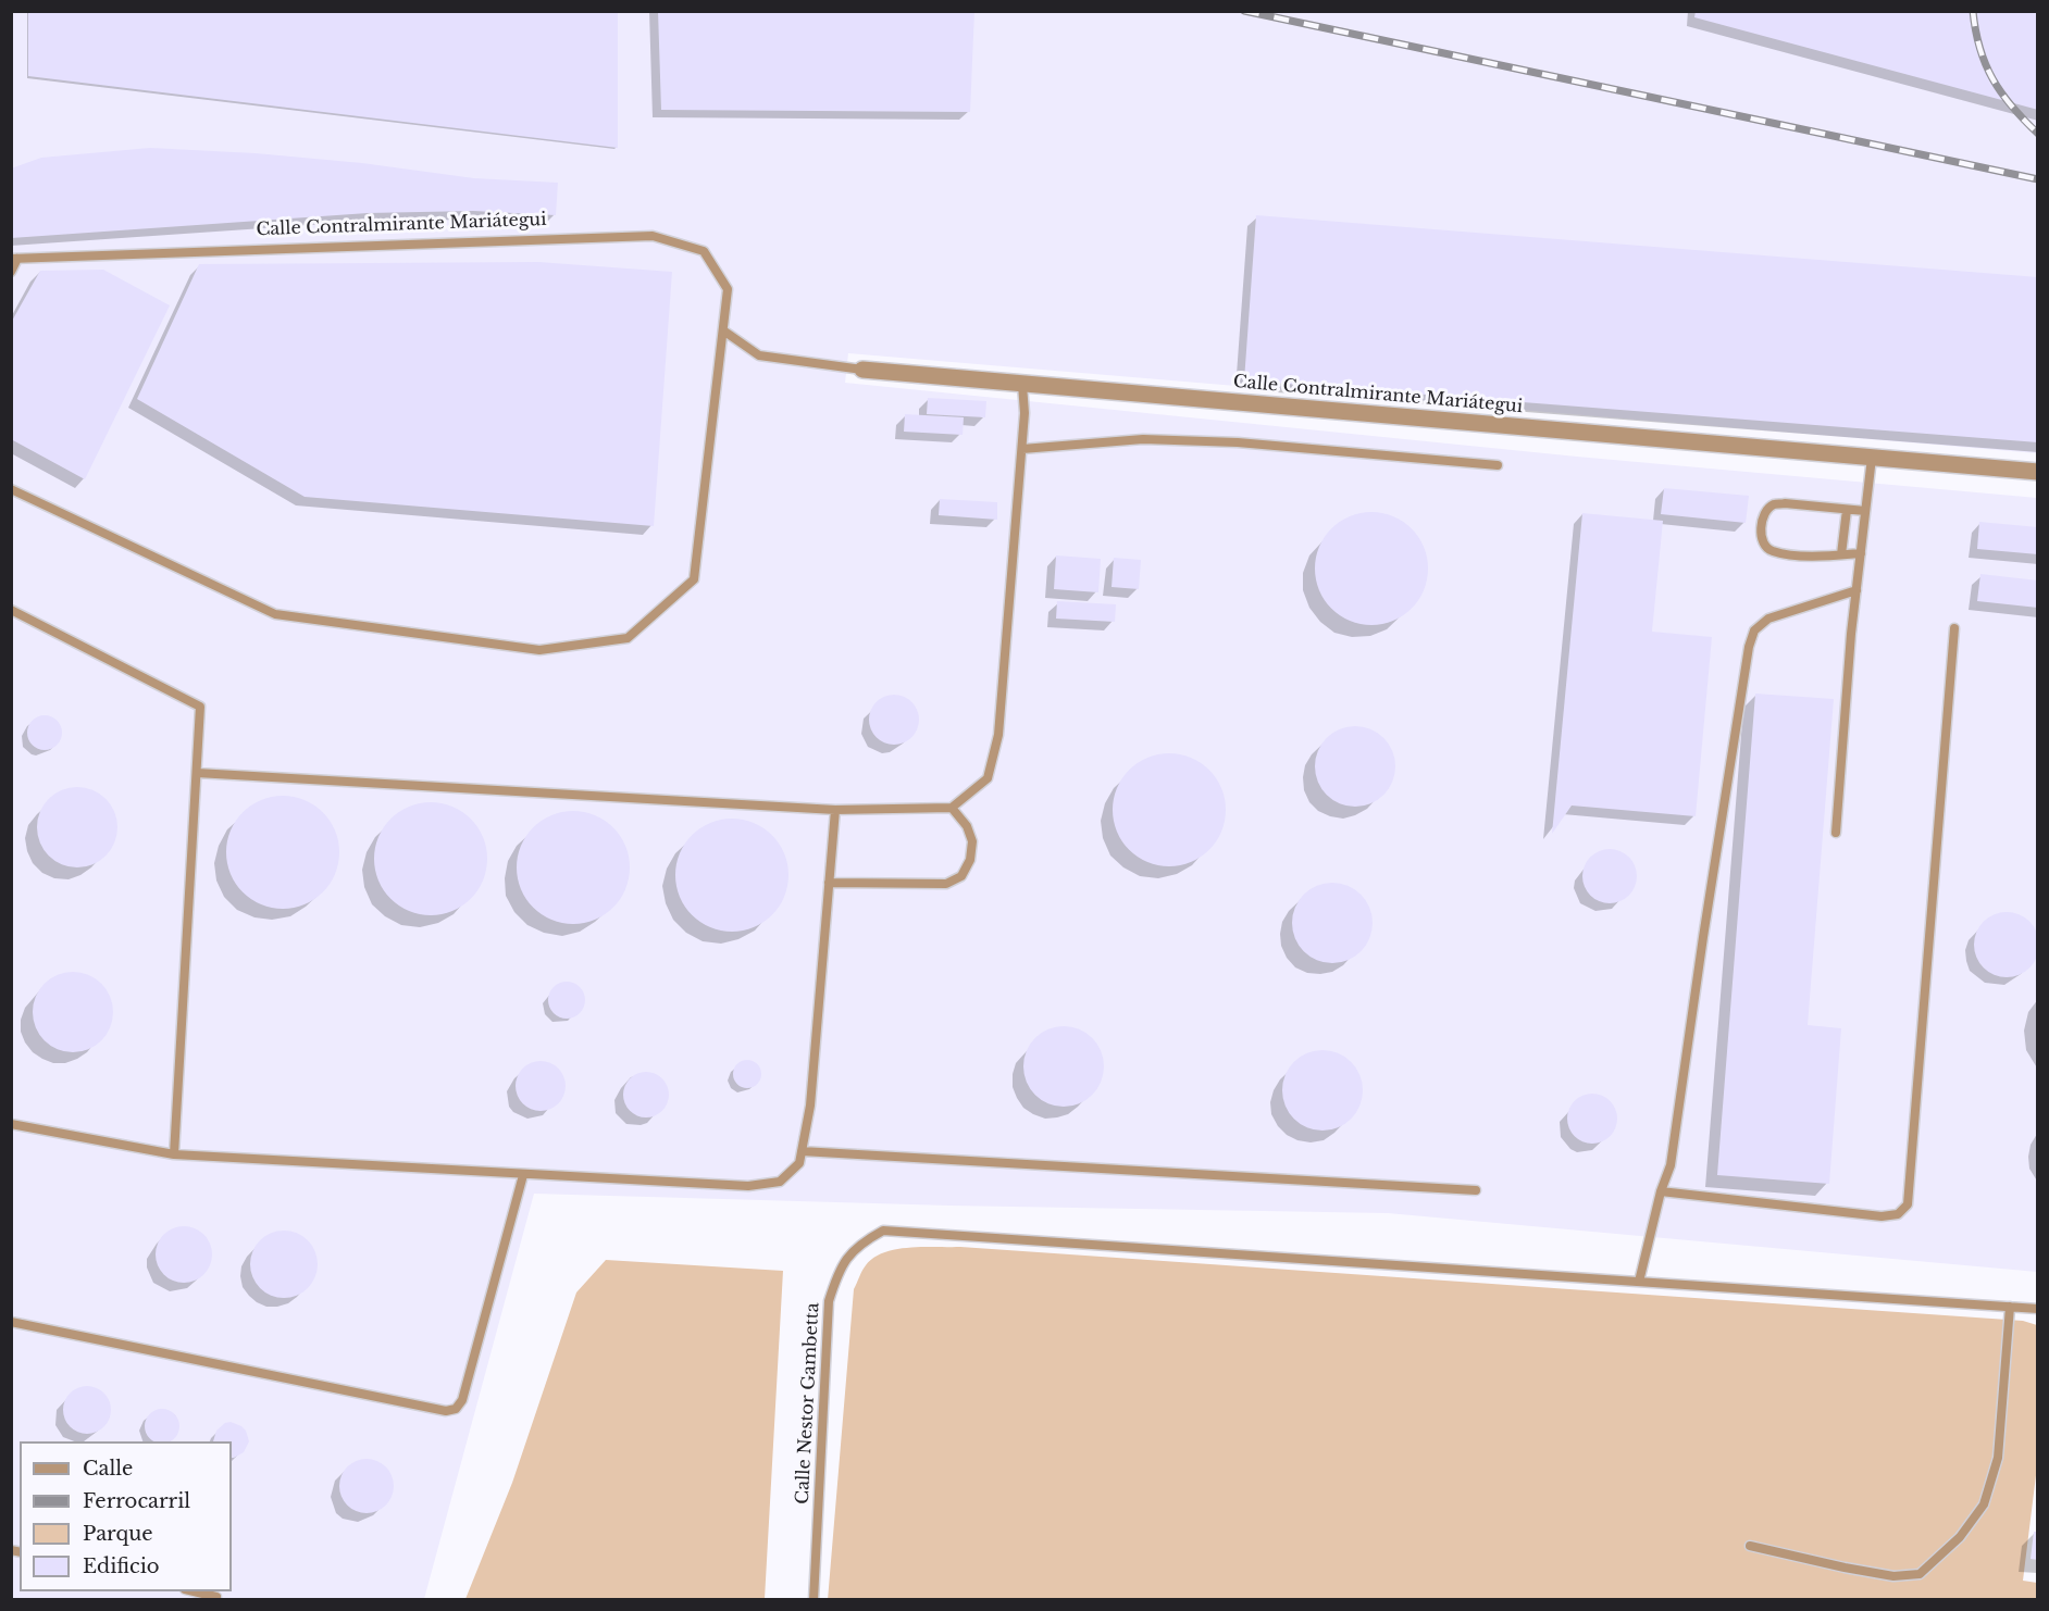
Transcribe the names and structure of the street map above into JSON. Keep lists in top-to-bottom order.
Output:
{
  "streets": {
    "street": ["Calle Contralmirante Mariátegui"],
    "lane": ["Calle Nestor Gambetta"]
  },
  "legend": [
    "Calle",
    "Ferrocarril",
    "Parque",
    "Edificio"
  ]
}
